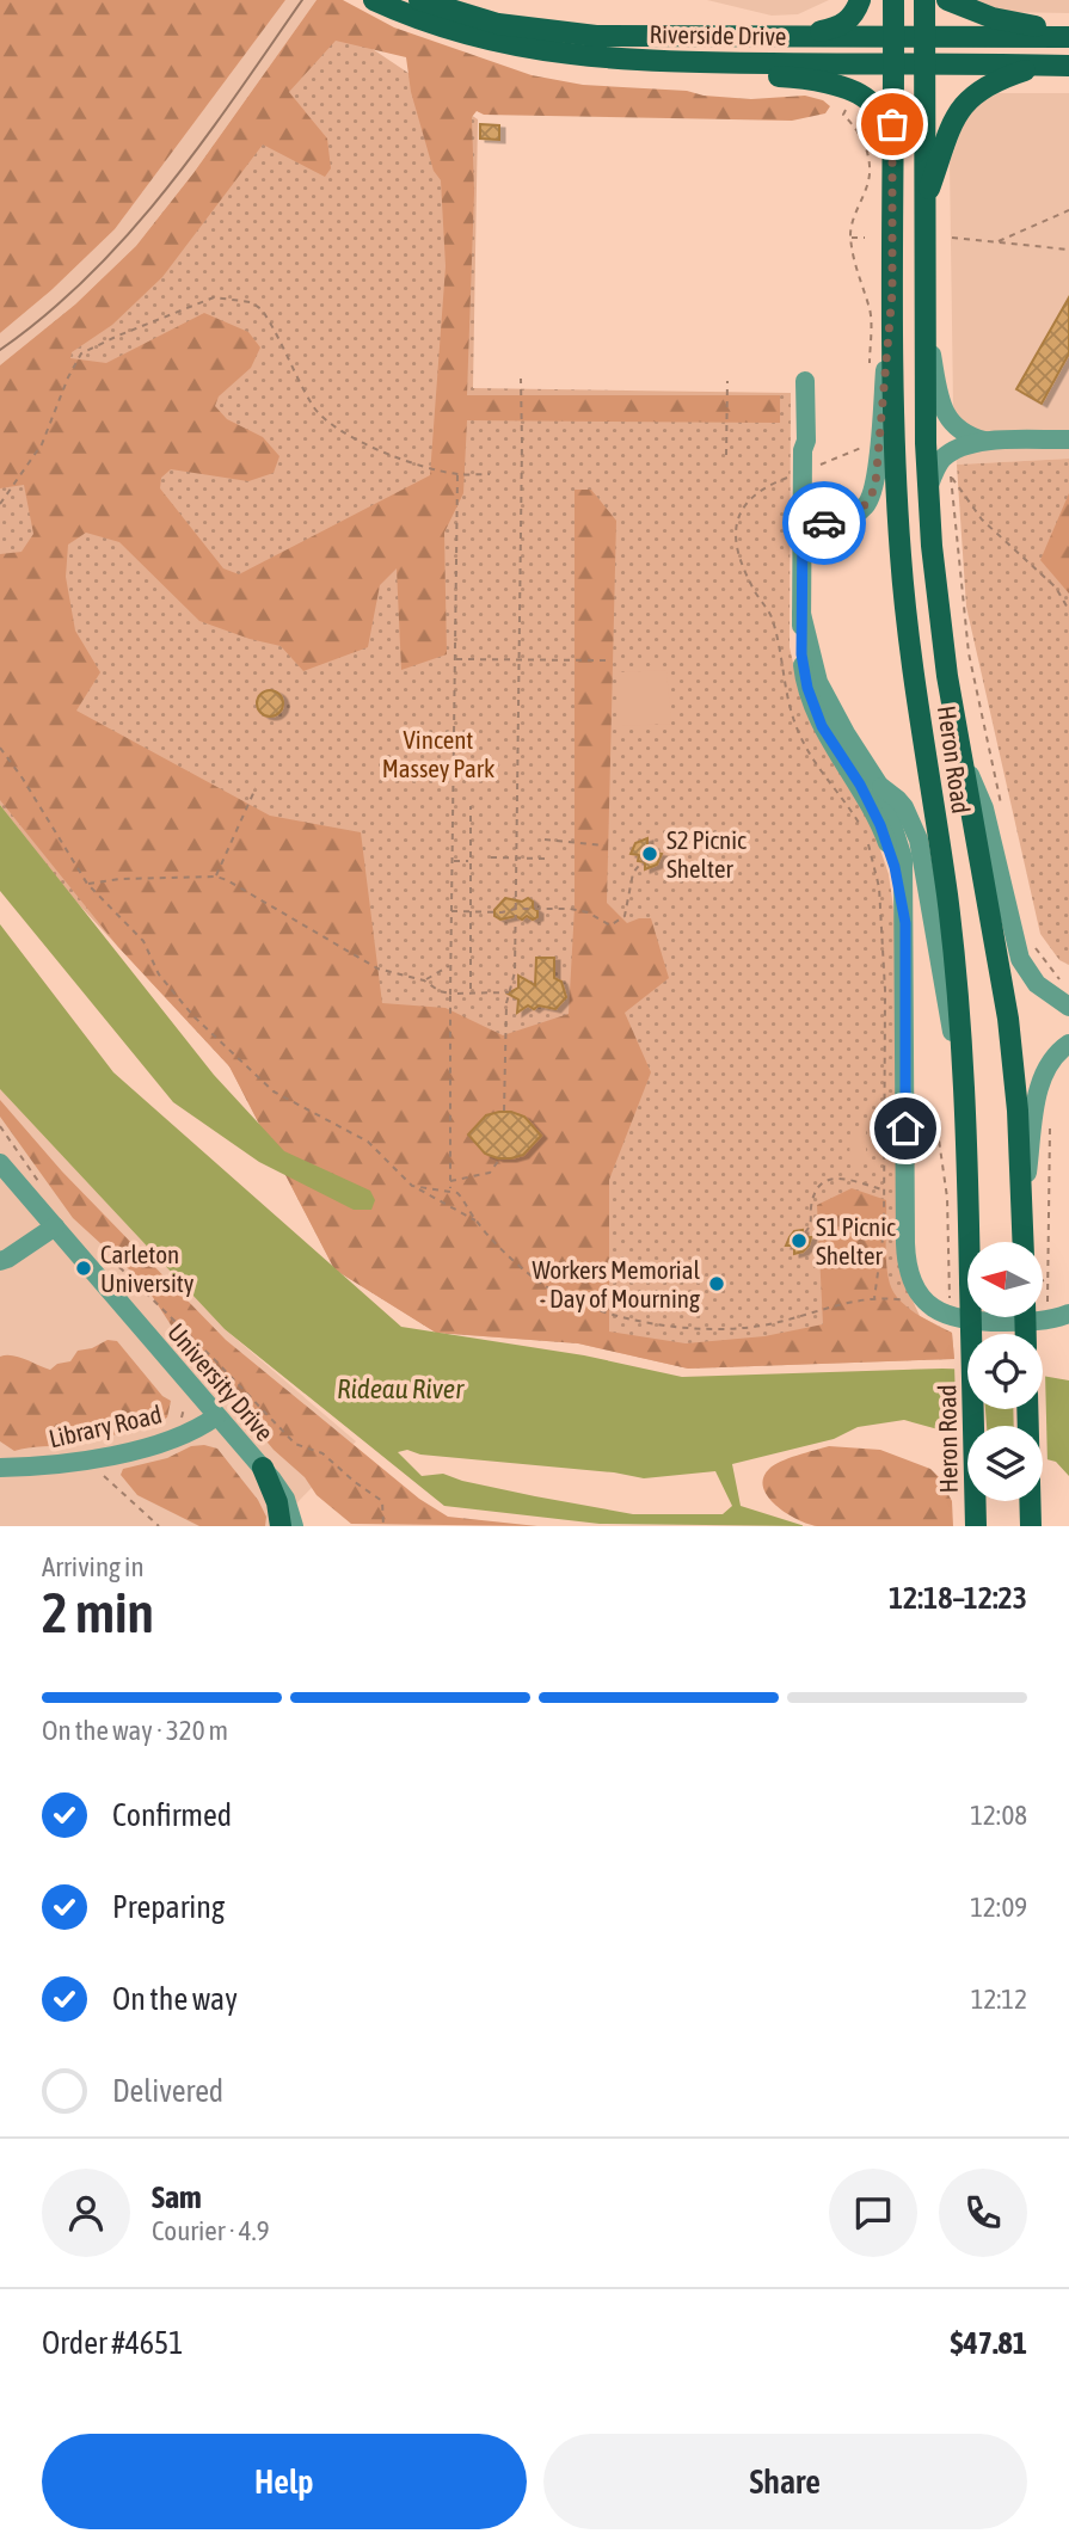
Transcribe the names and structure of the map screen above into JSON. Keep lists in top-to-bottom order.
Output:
{
  "streets": {
    "main road": ["Riverside Drive", "Heron Road"],
    "street": ["University Drive", "Library Road"]
  },
  "crossings": [
    ["Riverside Drive", "Heron Road"],
    ["University Drive", "Library Road"]
  ],
  "water": ["Rideau River"],
  "parks": ["Vincent Massey Park"],
  "places": [
    "S2 Picnic Shelter",
    "S1 Picnic Shelter",
    "Carleton University",
    "Workers Memorial - Day of Mourning"
  ],
  "north": "left",
  "page": {
    "heading": ["2 min", "Arriving in", "12:18–12:23"],
    "panel": [
      "Sam",
      "Courier · 4.9",
      "Order #4651",
      "$47.81"
    ],
    "bar": "On the way · 320 m",
    "list": [
      ["Confirmed", "12:08"],
      ["Preparing", "12:09"],
      ["On the way", "12:12"],
      "Delivered"
    ],
    "buttons": ["Help", "Share"]
  }
}
